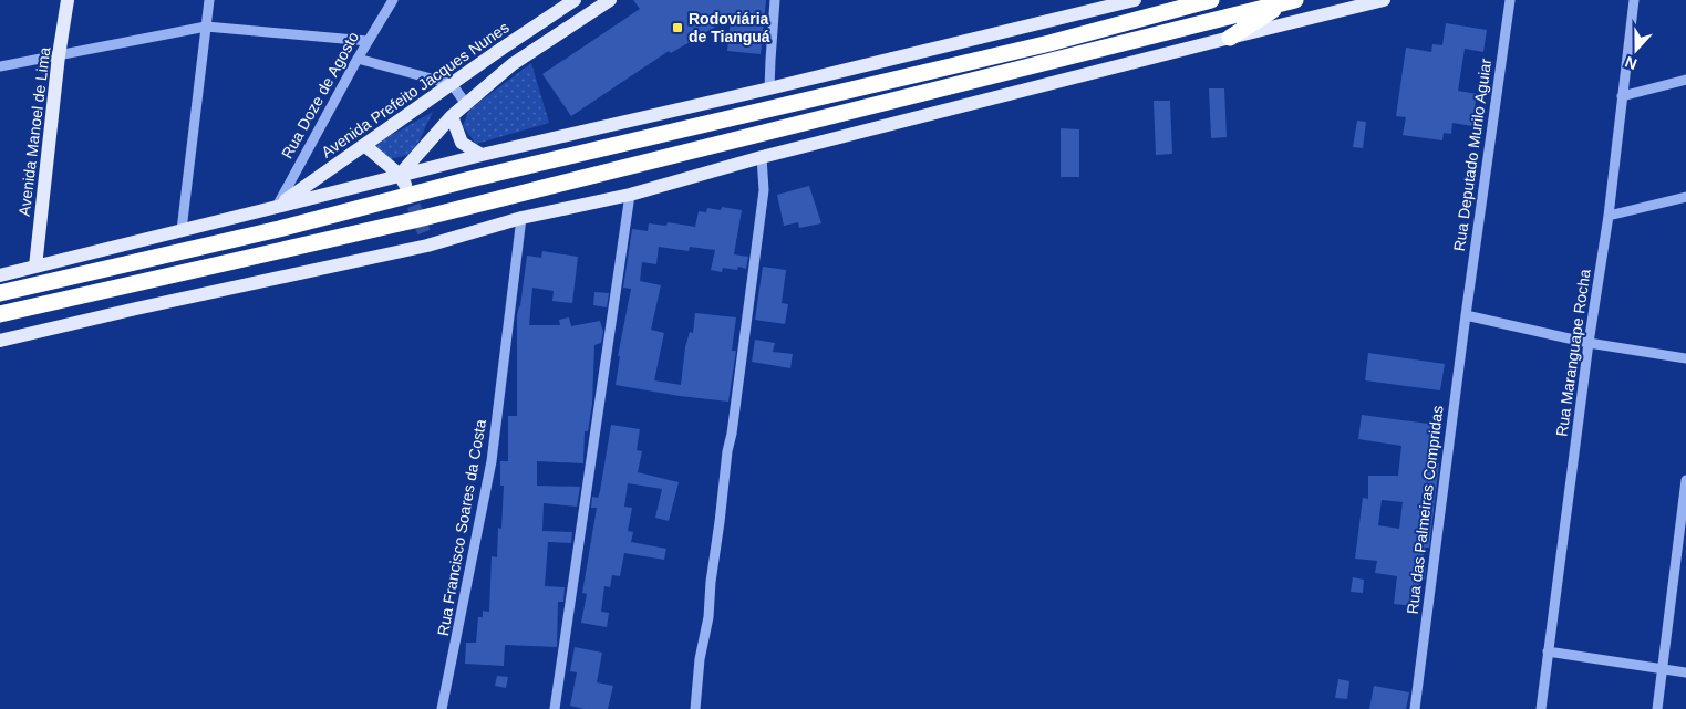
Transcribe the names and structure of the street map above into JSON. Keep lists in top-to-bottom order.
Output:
{
  "streets": {
    "main road": ["Avenida Prefeito Jacques Nunes", "Avenida Manoel de Lima"],
    "street": [
      "Rua Doze de Agosto",
      "Rua Deputado Murilo Aguiar",
      "Rua Maranguape Rocha",
      "Rua das Palmeiras Compridas",
      "Rua Francisco Soares da Costa"
    ]
  },
  "crossings": [
    ["Avenida Prefeito Jacques Nunes", "Rua Doze de Agosto"],
    ["Rua Deputado Murilo Aguiar", "Rua das Palmeiras Compridas"]
  ],
  "places": {
    "transit": ["Rodoviária de Tianguá"]
  },
  "north": "bottom"
}
